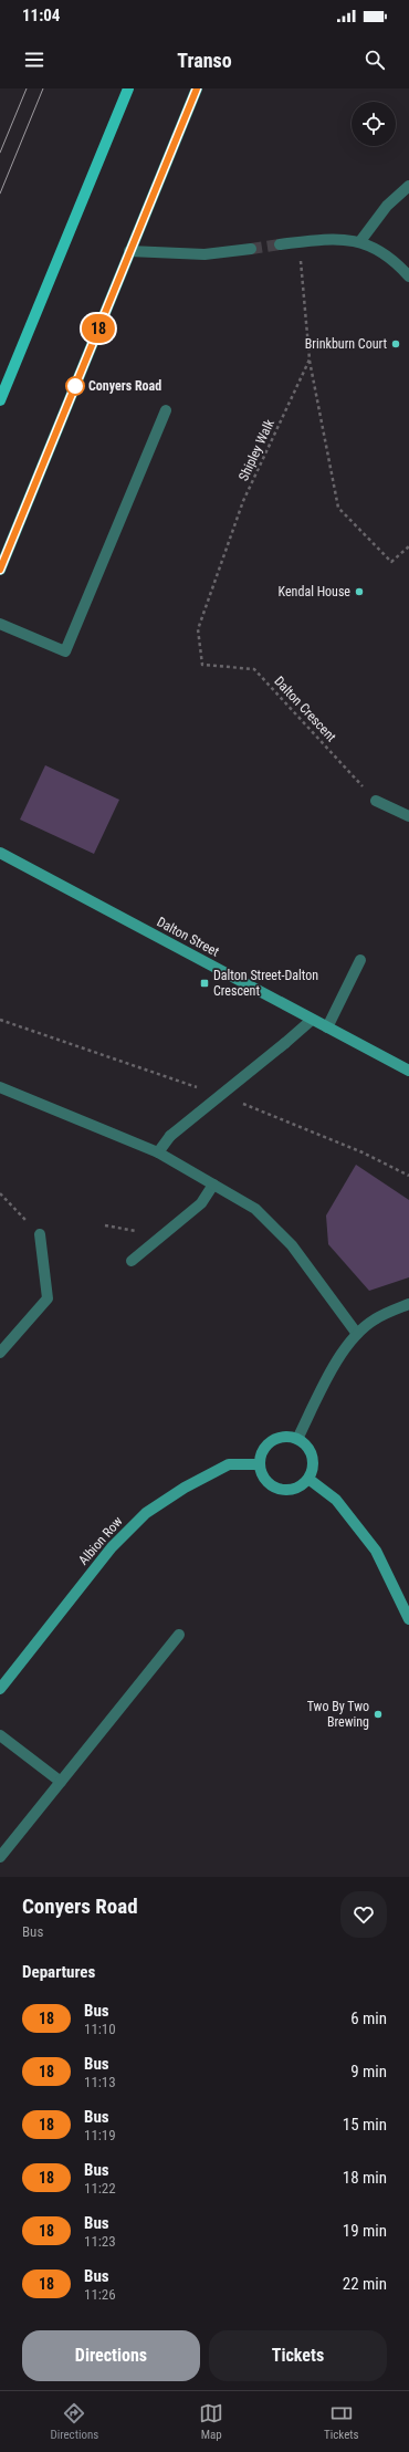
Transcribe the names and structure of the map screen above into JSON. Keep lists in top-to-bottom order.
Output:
{
  "streets": {
    "street": ["Dalton Street", "Albion Row"],
    "path": ["Shipley Walk", "Dalton Crescent"]
  },
  "crossings": [
    ["Shipley Walk", "Dalton Crescent"]
  ],
  "places": {
    "other": [
      "Brinkburn Court",
      "Conyers Road",
      "Kendal House",
      "Two By Two Brewing"
    ],
    "transit": ["Dalton Street-Dalton Crescent"]
  },
  "lines": ["bus line 18"],
  "page": {
    "status": "11:04",
    "header": "Transo",
    "on_map": "18",
    "heading": [
      ["Conyers Road", "Bus"],
      "Departures"
    ],
    "list": [
      {
        "mark": "18",
        "name": "Bus",
        "note": "11:10",
        "value": "6 min"
      },
      {
        "mark": "18",
        "name": "Bus",
        "note": "11:13",
        "value": "9 min"
      },
      {
        "mark": "18",
        "name": "Bus",
        "note": "11:19",
        "value": "15 min"
      },
      {
        "mark": "18",
        "name": "Bus",
        "note": "11:22",
        "value": "18 min"
      },
      {
        "mark": "18",
        "name": "Bus",
        "note": "11:23",
        "value": "19 min"
      },
      {
        "mark": "18",
        "name": "Bus",
        "note": "11:26",
        "value": "22 min"
      }
    ],
    "buttons": ["Directions", "Tickets"],
    "tabs": ["Directions", "Map", "Tickets"]
  }
}
